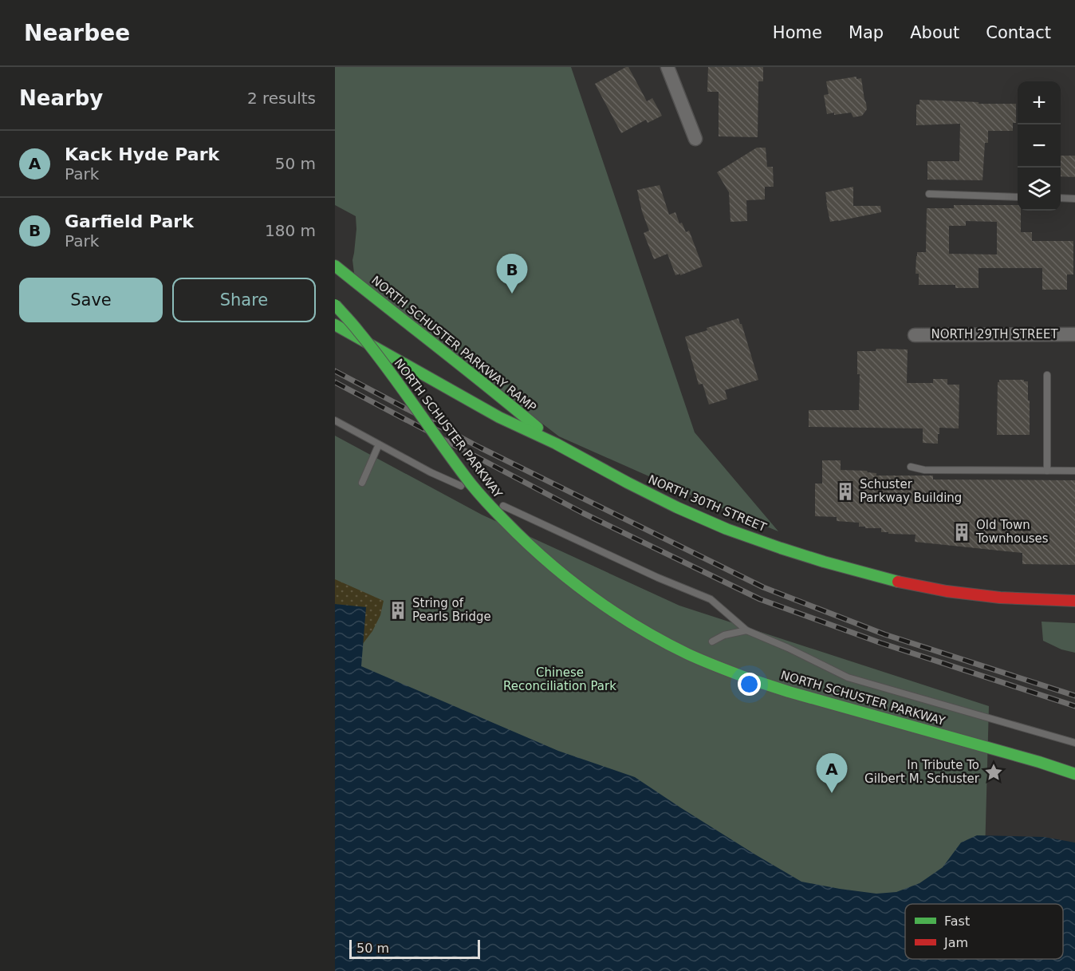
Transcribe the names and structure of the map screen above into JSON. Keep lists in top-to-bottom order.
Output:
{
  "streets": {
    "main road": ["NORTH SCHUSTER PARKWAY RAMP", "NORTH SCHUSTER PARKWAY", "NORTH 30TH STREET"],
    "street": ["NORTH 29TH STREET"]
  },
  "crossings": [
    ["NORTH SCHUSTER PARKWAY RAMP", "NORTH 30TH STREET"]
  ],
  "parks": ["Chinese Reconciliation Park"],
  "places": {
    "building": ["Schuster Parkway Building", "Old Town Townhouses", "String of Pearls Bridge"],
    "place": ["In Tribute To Gilbert M. Schuster"]
  },
  "legend": ["Fast", "Jam"],
  "scale_bar": "50 m",
  "page": {
    "header": "Nearbee",
    "nav": [
      "Home",
      "Map",
      "About",
      "Contact"
    ],
    "heading": ["Nearby", "2 results"],
    "map_buttons": ["+", "−"],
    "list": [
      {
        "mark": "A",
        "name": "Kack Hyde Park",
        "note": "Park",
        "value": "50 m"
      },
      {
        "mark": "B",
        "name": "Garfield Park",
        "note": "Park",
        "value": "180 m"
      }
    ],
    "pins": ["B", "A"],
    "buttons": ["Save", "Share"],
    "scale": "50 m"
  }
}
